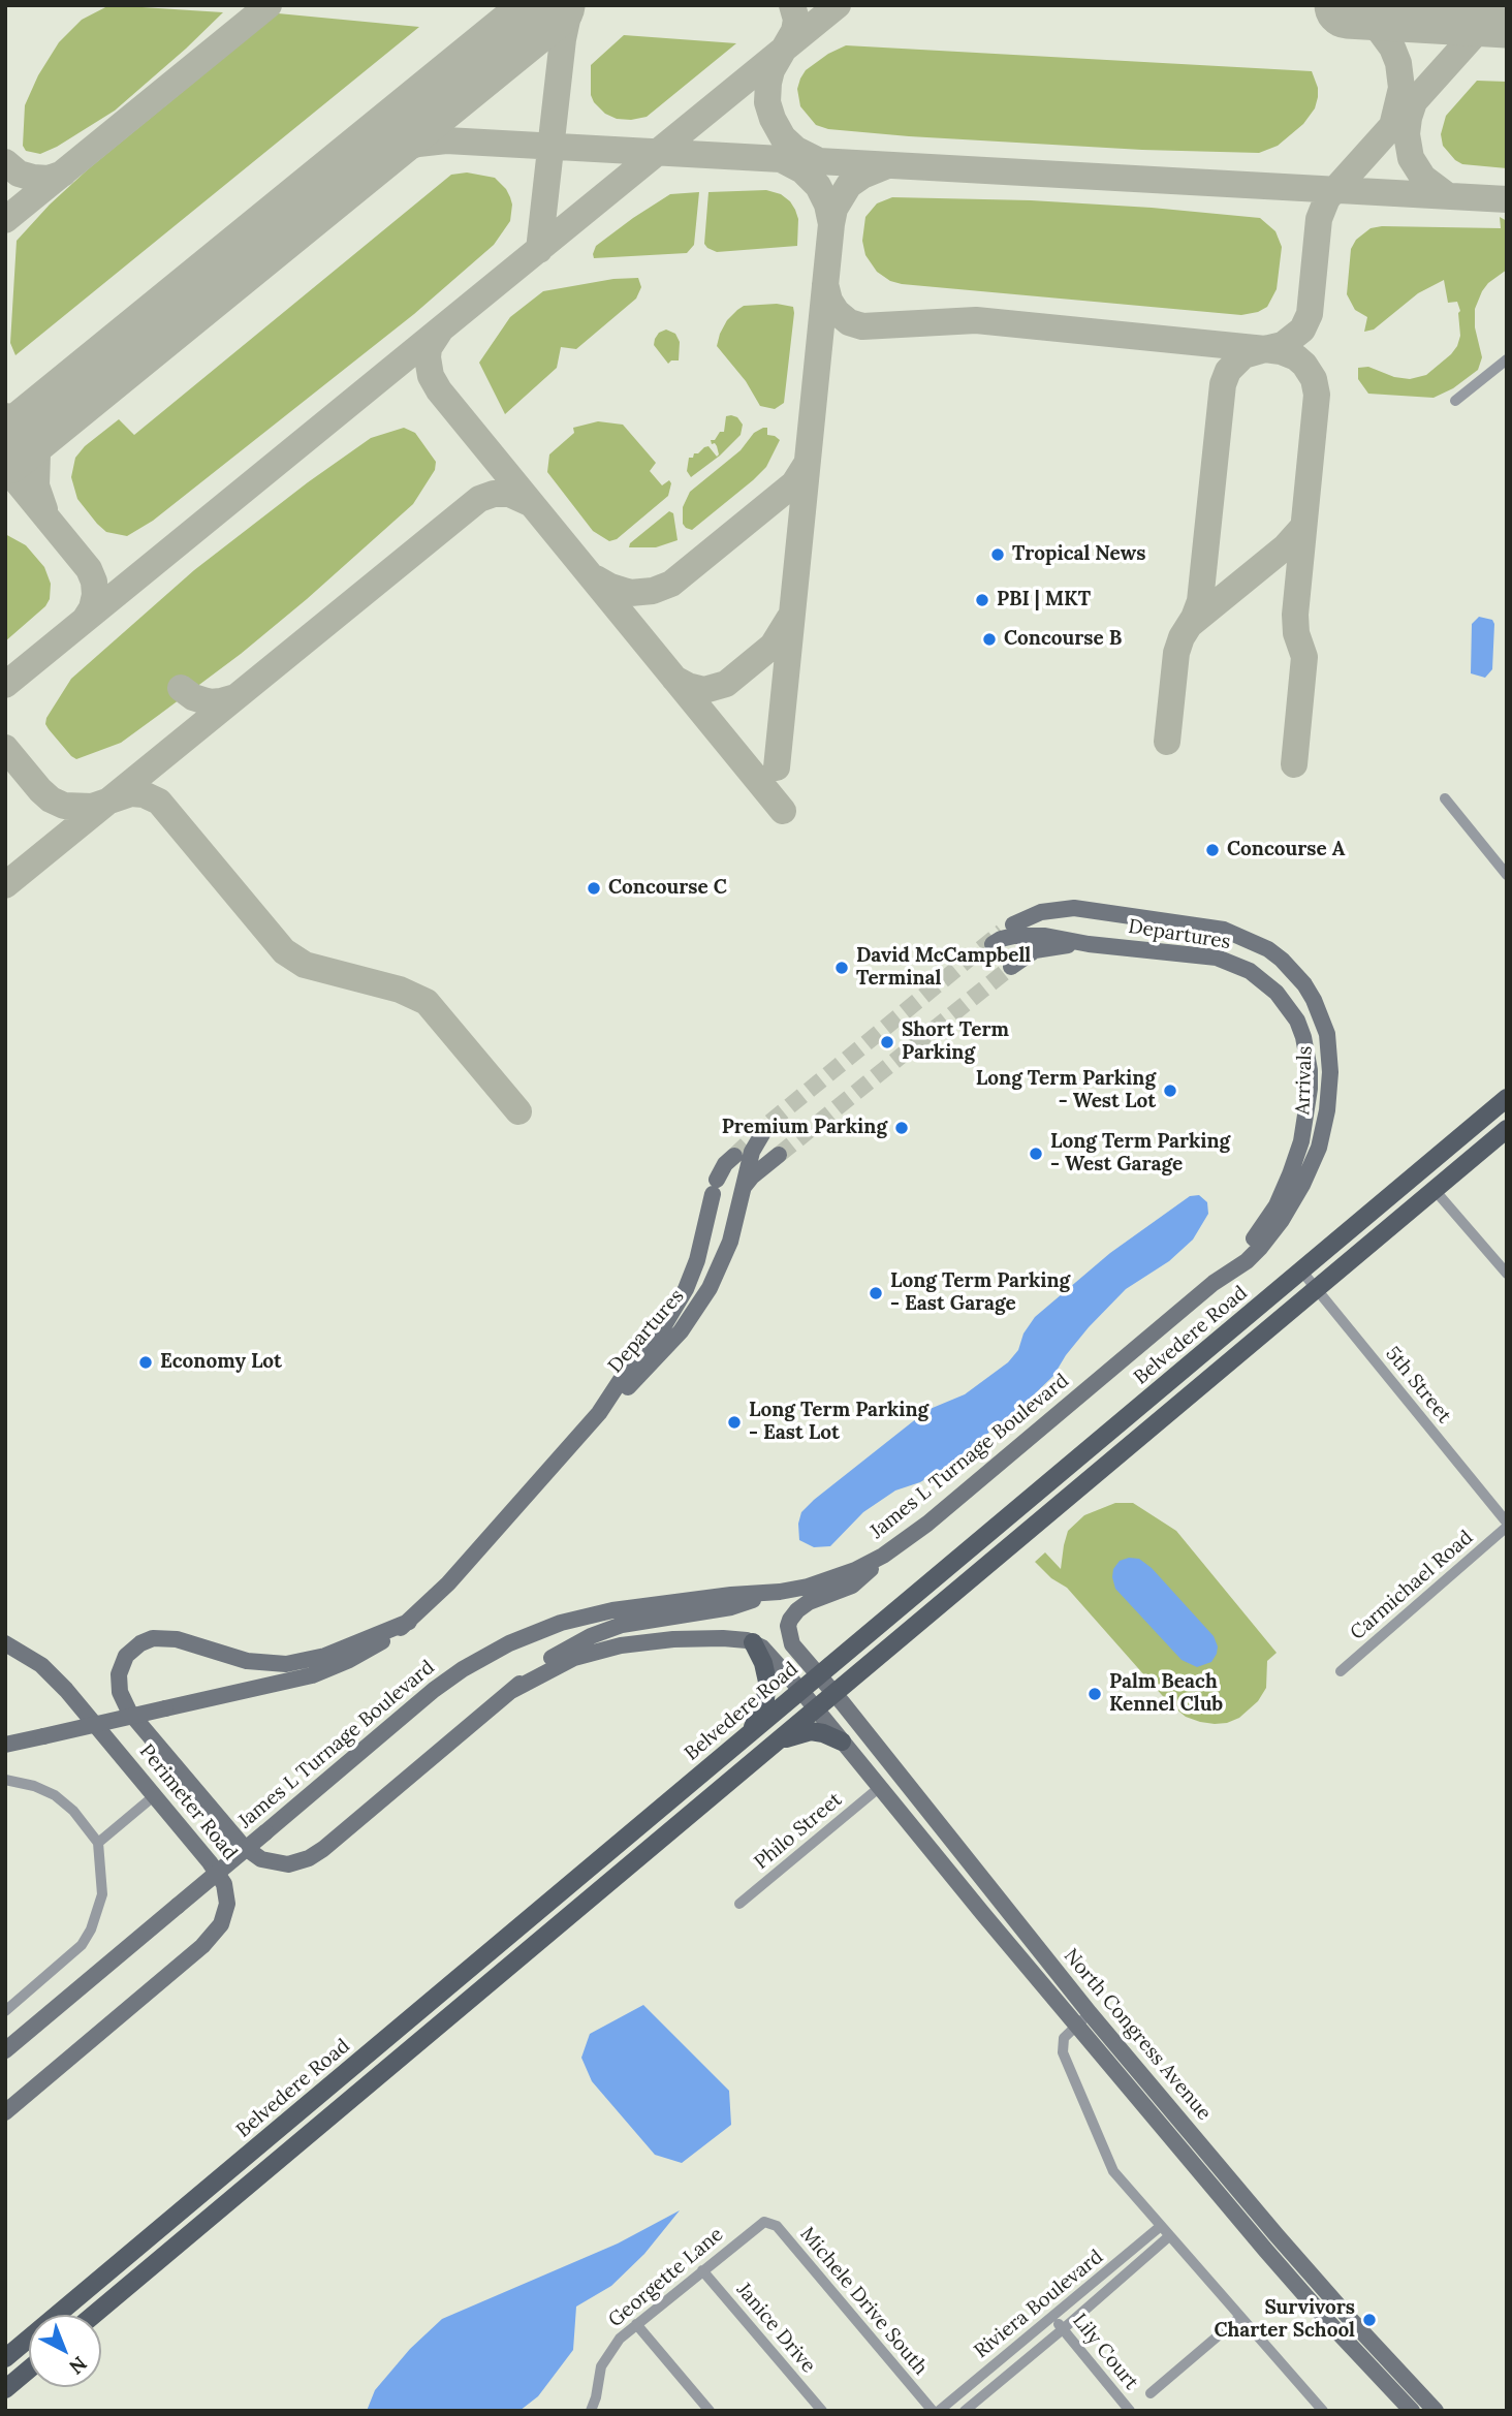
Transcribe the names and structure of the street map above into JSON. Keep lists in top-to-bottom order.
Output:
{
  "streets": {
    "main road": ["Belvedere Road"],
    "street": [
      "Departures",
      "Arrivals",
      "5th Street",
      "James L Turnage Boulevard",
      "Carmichael Road",
      "Perimeter Road",
      "Philo Street",
      "North Congress Avenue",
      "Georgette Lane",
      "Michele Drive South",
      "Riviera Boulevard",
      "Janice Drive",
      "Lily Court"
    ]
  },
  "crossings": [
    ["Departures", "Arrivals"],
    ["Departures", "James L Turnage Boulevard"],
    ["Arrivals", "James L Turnage Boulevard"],
    ["Belvedere Road", "5th Street"],
    ["Belvedere Road", "North Congress Avenue"],
    ["5th Street", "Carmichael Road"],
    ["James L Turnage Boulevard", "North Congress Avenue"],
    ["Philo Street", "North Congress Avenue"],
    ["Georgette Lane", "Michele Drive South"],
    ["Georgette Lane", "Janice Drive"],
    ["Riviera Boulevard", "Lily Court"]
  ],
  "places": [
    "Tropical News",
    "PBI | MKT",
    "Concourse B",
    "Concourse A",
    "Concourse C",
    "David McCampbell Terminal",
    "Short Term Parking",
    "Long Term Parking - West Lot",
    "Premium Parking",
    "Long Term Parking - West Garage",
    "Long Term Parking - East Garage",
    "Economy Lot",
    "Long Term Parking - East Lot",
    "Palm Beach Kennel Club",
    "Survivors Charter School"
  ],
  "north": "bottom right"
}
